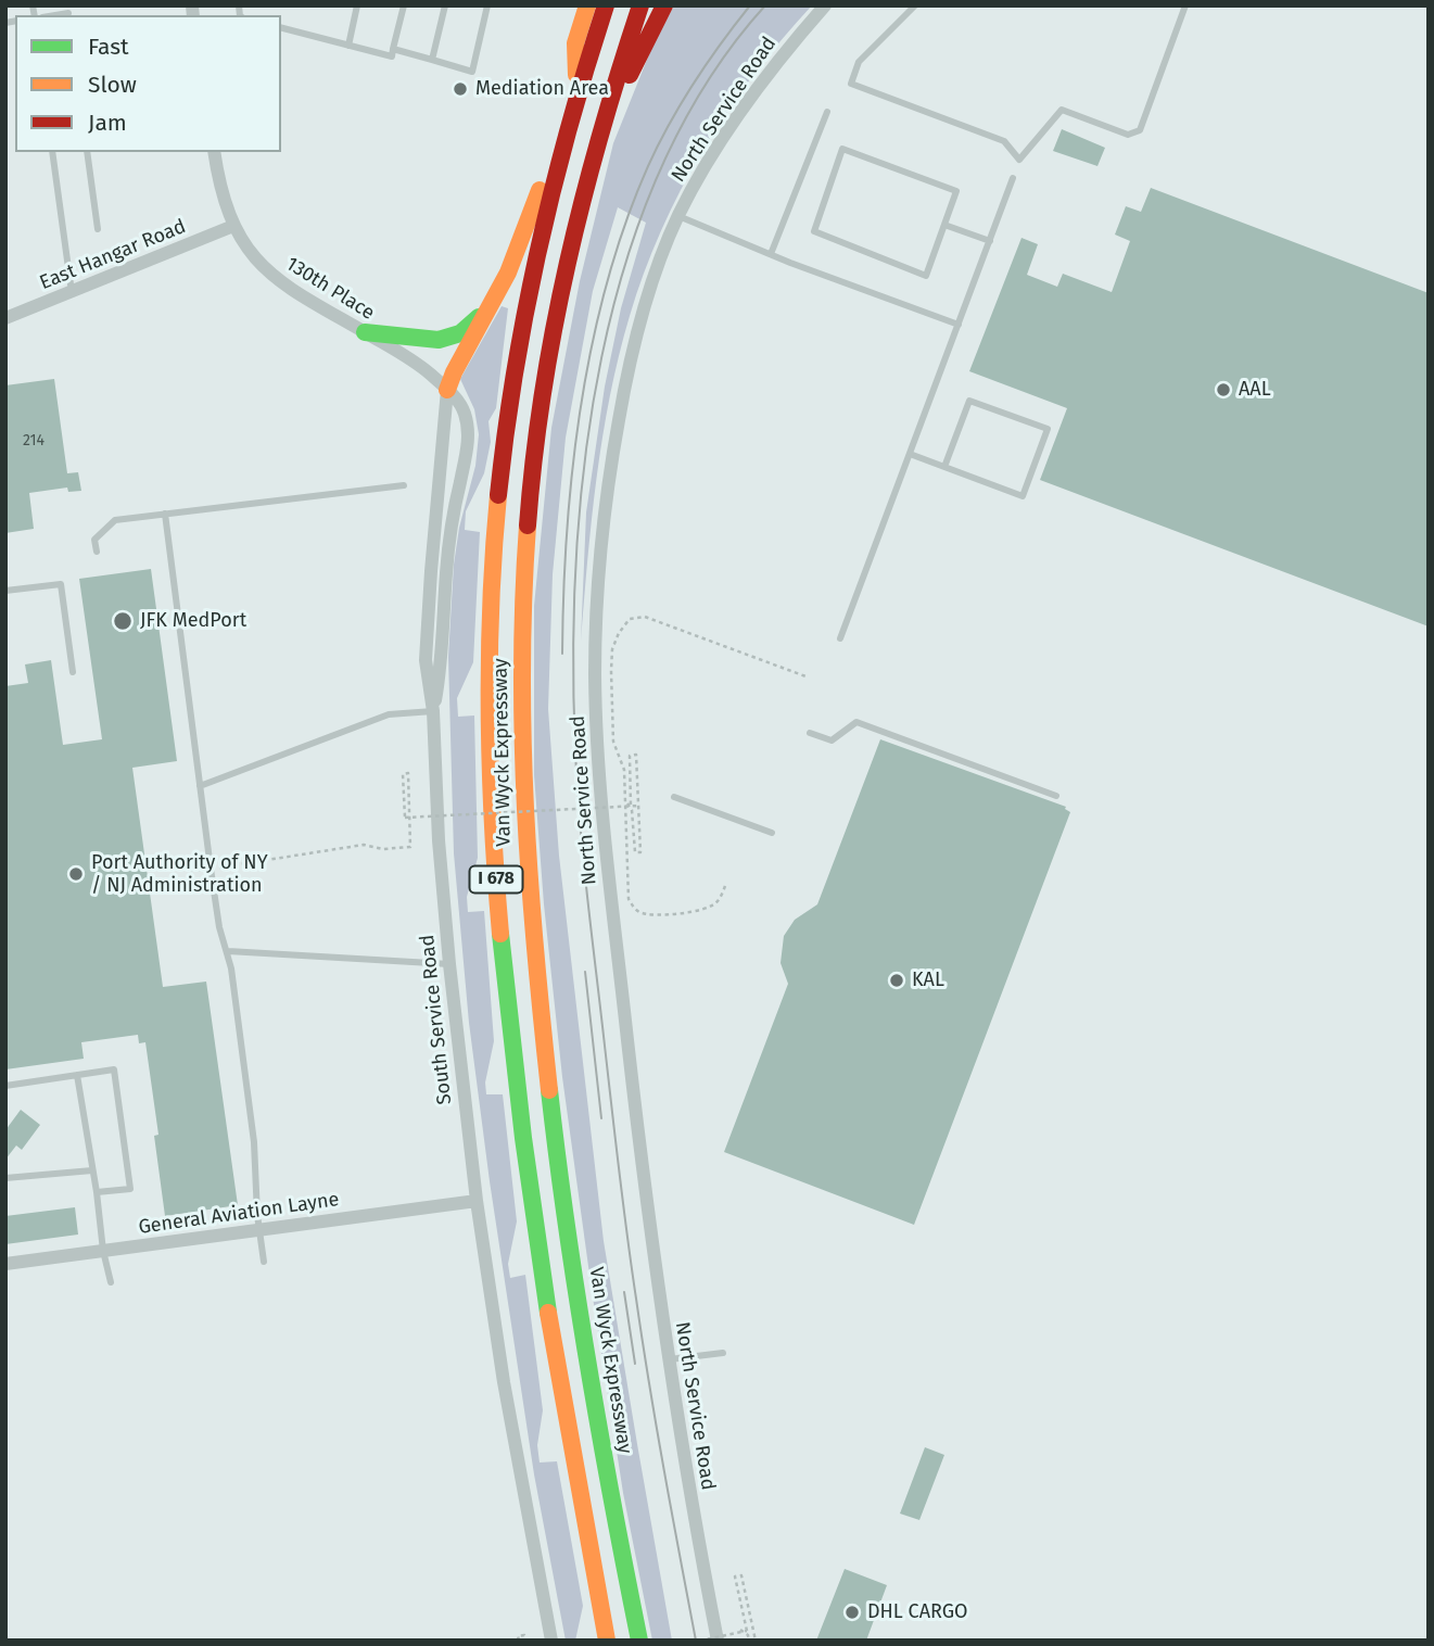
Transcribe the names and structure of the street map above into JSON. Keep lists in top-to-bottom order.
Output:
{
  "streets": {
    "highway": ["Van Wyck Expressway", "I 678"],
    "street": [
      "North Service Road",
      "East Hangar Road",
      "130th Place",
      "South Service Road",
      "General Aviation Layne"
    ]
  },
  "crossings": [
    ["East Hangar Road", "130th Place"],
    ["130th Place", "South Service Road"],
    ["South Service Road", "General Aviation Layne"]
  ],
  "places": [
    "Mediation Area",
    "AAL",
    "JFK MedPort",
    "Port Authority of NY / NJ Administration",
    "KAL",
    "DHL CARGO"
  ],
  "house_numbers": ["214"],
  "legend": ["Fast", "Slow", "Jam"]
}
